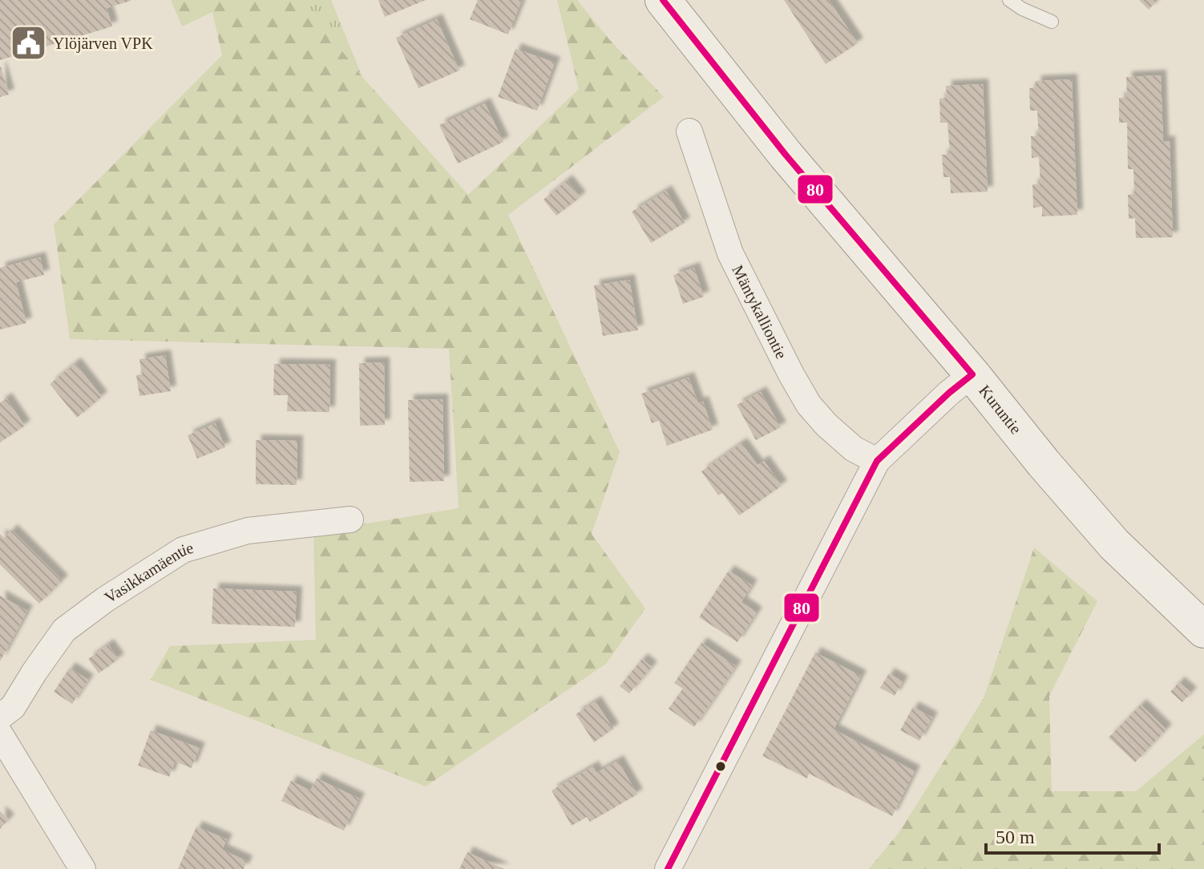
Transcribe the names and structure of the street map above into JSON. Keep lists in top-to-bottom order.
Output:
{
  "streets": {
    "main road": ["Kuruntie"],
    "street": ["Mäntykalliontie", "Vasikkamäentie"]
  },
  "places": {
    "public building": ["Ylöjärven VPK"]
  },
  "lines": ["transit line 80"],
  "scale_bar": "50 m"
}
